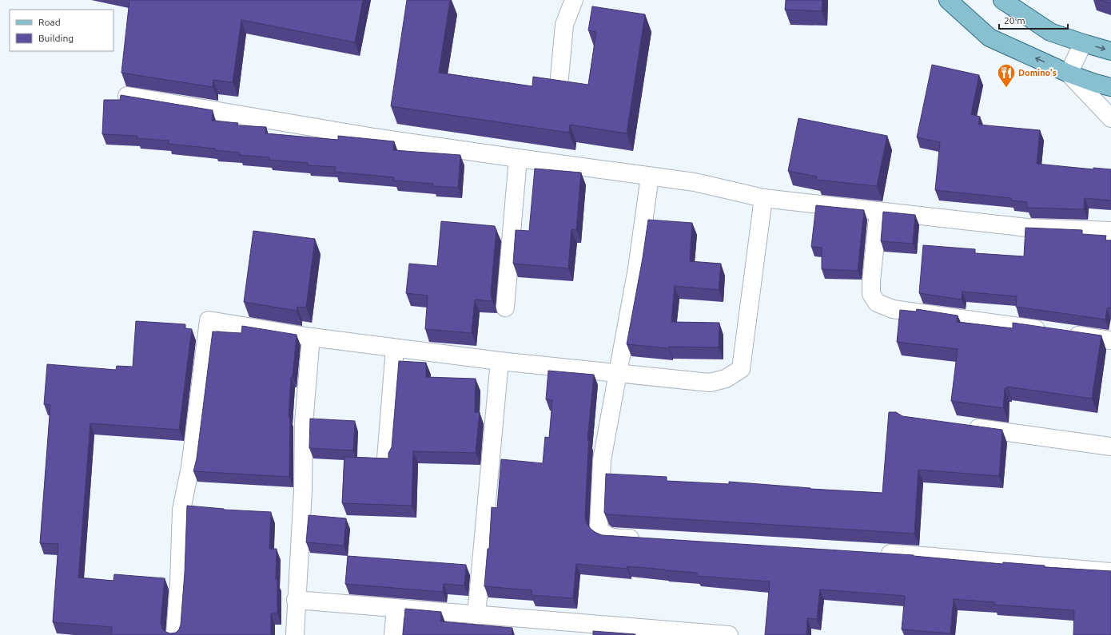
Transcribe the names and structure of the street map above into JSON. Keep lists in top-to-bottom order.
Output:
{
  "places": {
    "restaurant": ["Domino's"]
  },
  "legend": ["Road", "Building"],
  "scale_bar": "20 m"
}
